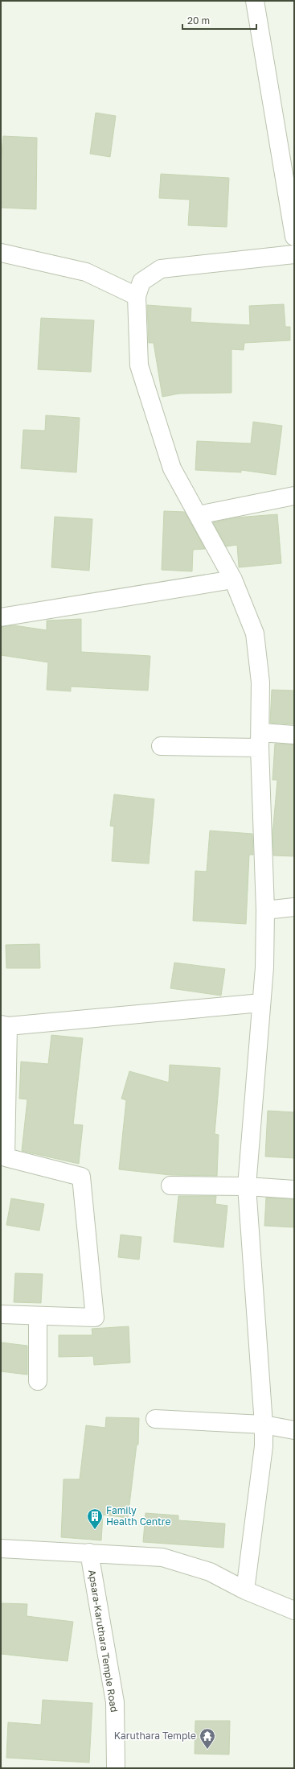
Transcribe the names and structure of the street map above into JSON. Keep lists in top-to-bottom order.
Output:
{
  "streets": {
    "street": ["Apsara-Karuthara Temple Road"]
  },
  "places": {
    "building": ["Family Health Centre"],
    "temple": ["Karuthara Temple"]
  },
  "scale_bar": "20 m"
}
